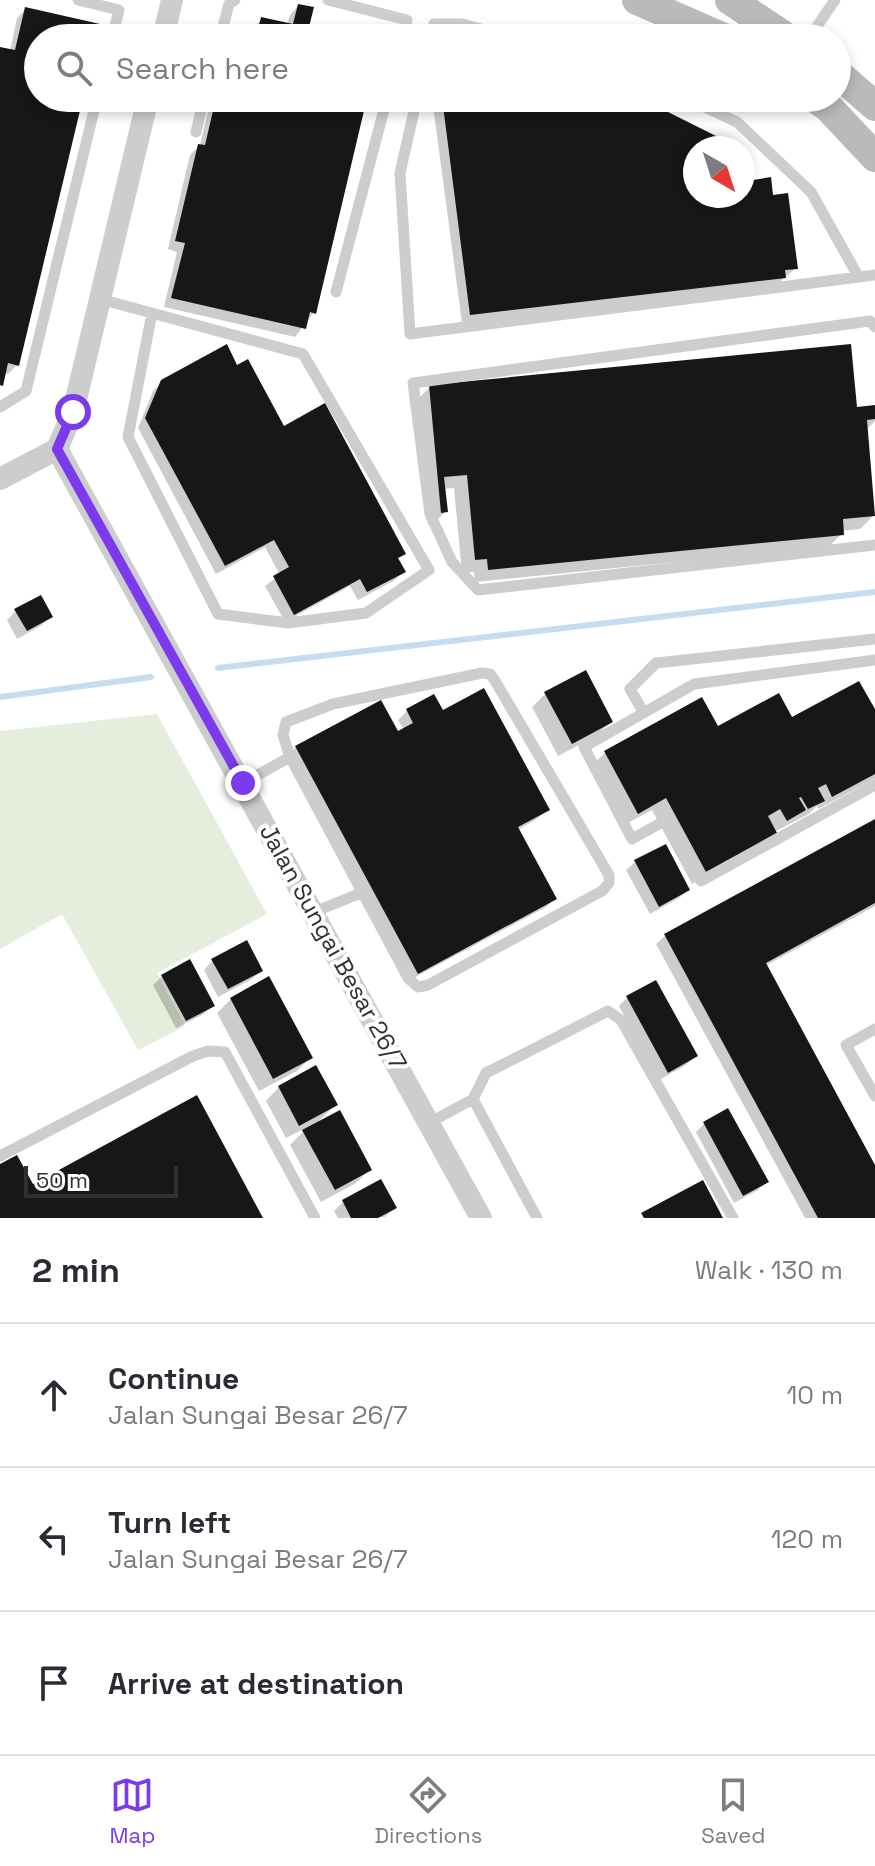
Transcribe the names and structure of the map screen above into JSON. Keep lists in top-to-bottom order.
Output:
{
  "streets": {
    "street": ["Jalan Sungai Besar 26/7"]
  },
  "scale_bar": "50 m",
  "north": "bottom right",
  "page": {
    "search": "Search here",
    "scale": "50 m",
    "heading": ["2 min", "Walk · 130 m"],
    "list": [
      ["Continue", "Jalan Sungai Besar 26/7", "10 m"],
      ["Turn left", "Jalan Sungai Besar 26/7", "120 m"],
      "Arrive at destination"
    ],
    "nav": ["Map", "Directions", "Saved"]
  }
}
